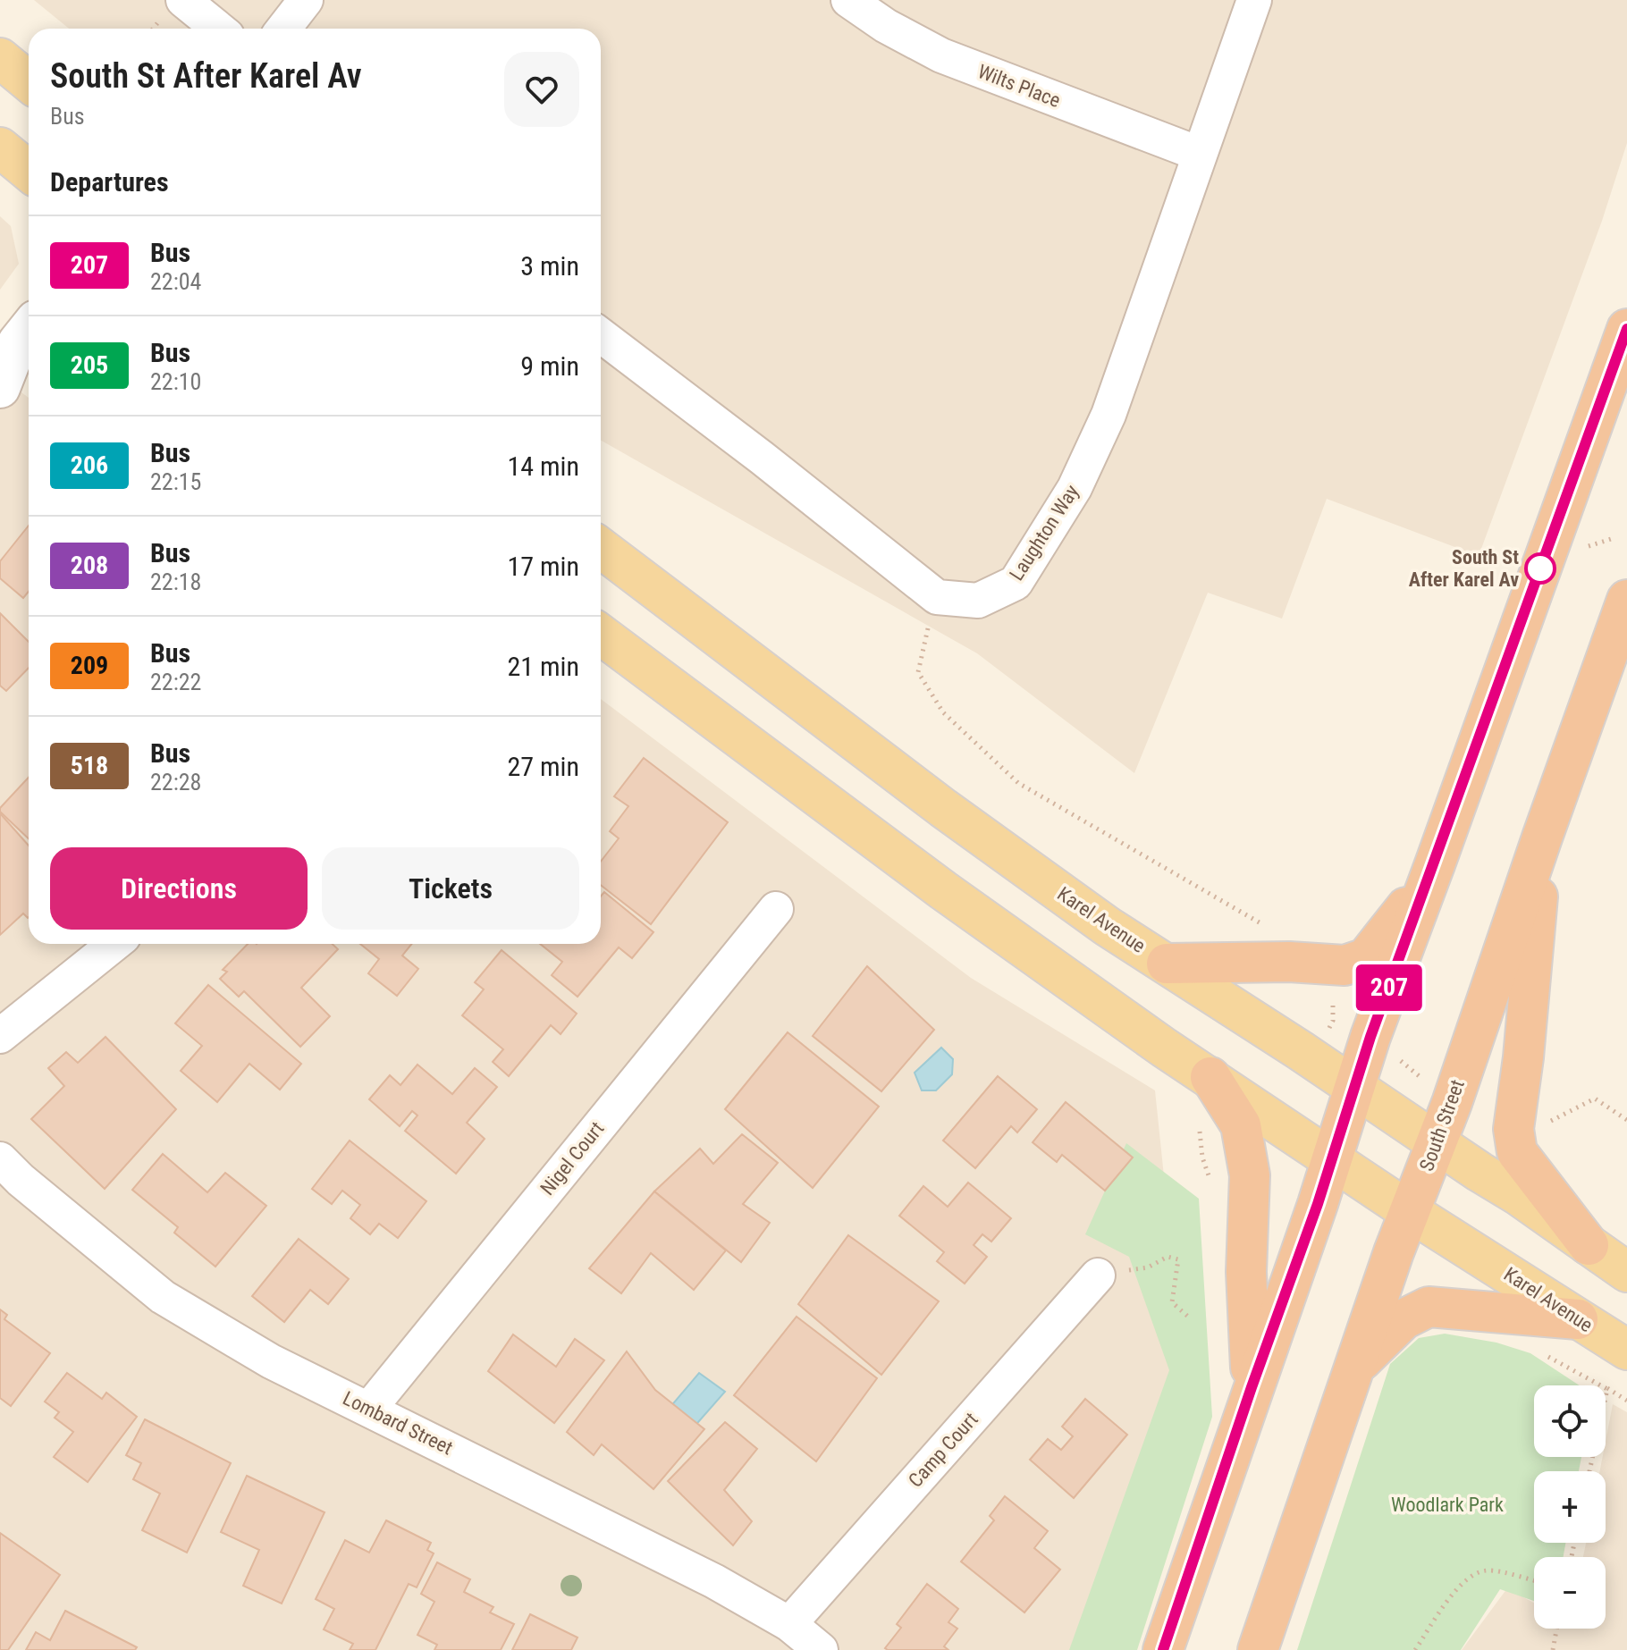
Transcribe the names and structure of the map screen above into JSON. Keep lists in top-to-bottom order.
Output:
{
  "streets": {
    "highway": ["South Street"],
    "main road": ["Karel Avenue"],
    "street": [
      "Wilts Place",
      "Laughton Way",
      "Nigel Court",
      "Lombard Street",
      "Camp Court"
    ]
  },
  "crossings": [
    ["Wilts Place", "Laughton Way"],
    ["Karel Avenue", "South Street"],
    ["Nigel Court", "Lombard Street"],
    ["Lombard Street", "Camp Court"]
  ],
  "parks": ["Woodlark Park"],
  "places": ["South St After Karel Av"],
  "lines": ["bus line 207"],
  "page": {
    "on_map": "207",
    "heading": [
      ["South St After Karel Av", "Bus"],
      "Departures"
    ],
    "list": [
      {
        "mark": "207",
        "name": "Bus",
        "note": "22:04",
        "value": "3 min"
      },
      {
        "mark": "205",
        "name": "Bus",
        "note": "22:10",
        "value": "9 min"
      },
      {
        "mark": "206",
        "name": "Bus",
        "note": "22:15",
        "value": "14 min"
      },
      {
        "mark": "208",
        "name": "Bus",
        "note": "22:18",
        "value": "17 min"
      },
      {
        "mark": "209",
        "name": "Bus",
        "note": "22:22",
        "value": "21 min"
      },
      {
        "mark": "518",
        "name": "Bus",
        "note": "22:28",
        "value": "27 min"
      }
    ],
    "buttons": ["Directions", "Tickets"],
    "map_buttons": ["+", "−"]
  }
}
